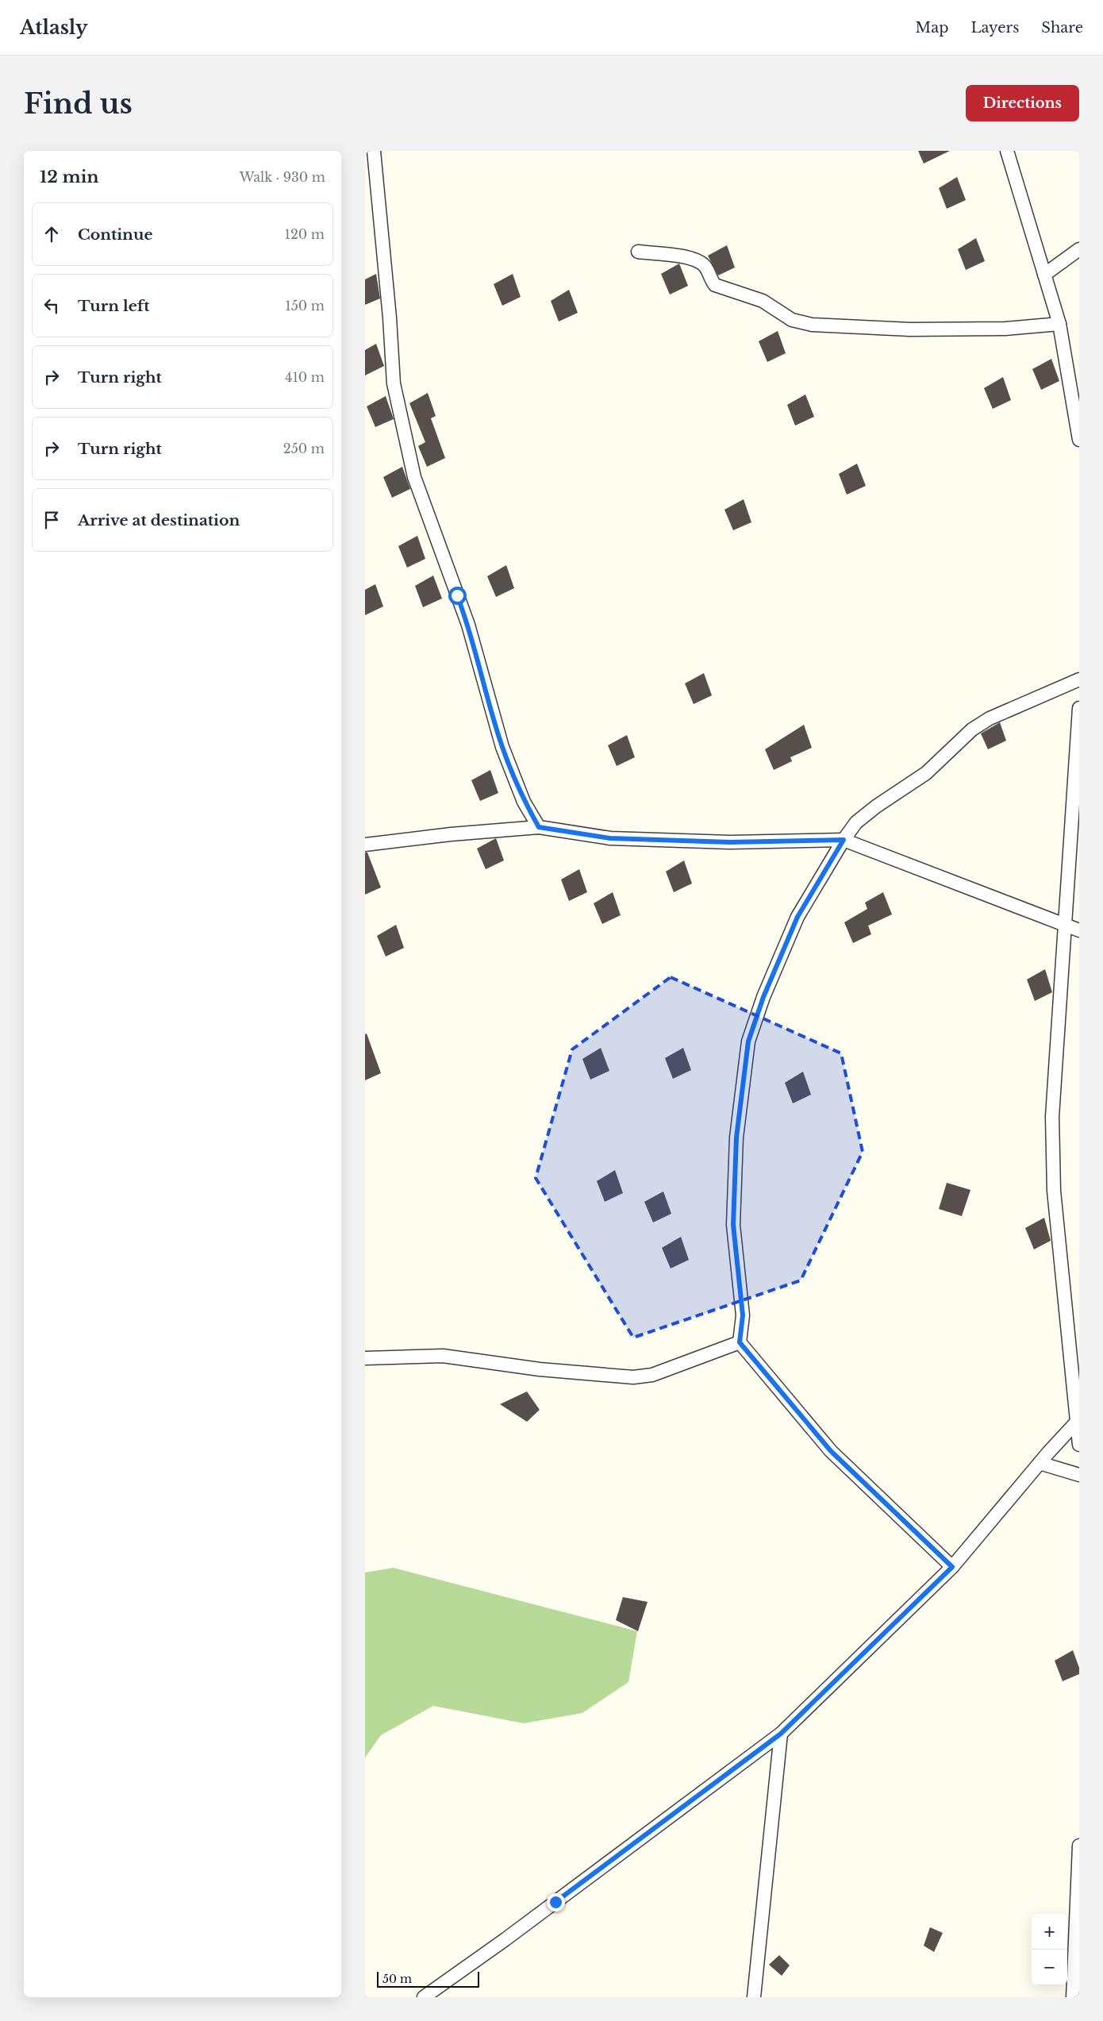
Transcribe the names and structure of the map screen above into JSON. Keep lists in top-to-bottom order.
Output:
{
  "scale_bar": "50 m",
  "page": {
    "header": "Atlasly",
    "nav": ["Map", "Layers", "Share"],
    "buttons": "Directions",
    "title": "Find us",
    "heading": ["12 min", "Walk · 930 m"],
    "list": [
      ["Continue", "120 m"],
      ["Turn left", "150 m"],
      ["Turn right", "410 m"],
      ["Turn right", "250 m"],
      "Arrive at destination"
    ],
    "map_buttons": ["+", "−"],
    "scale": "50 m"
  }
}
